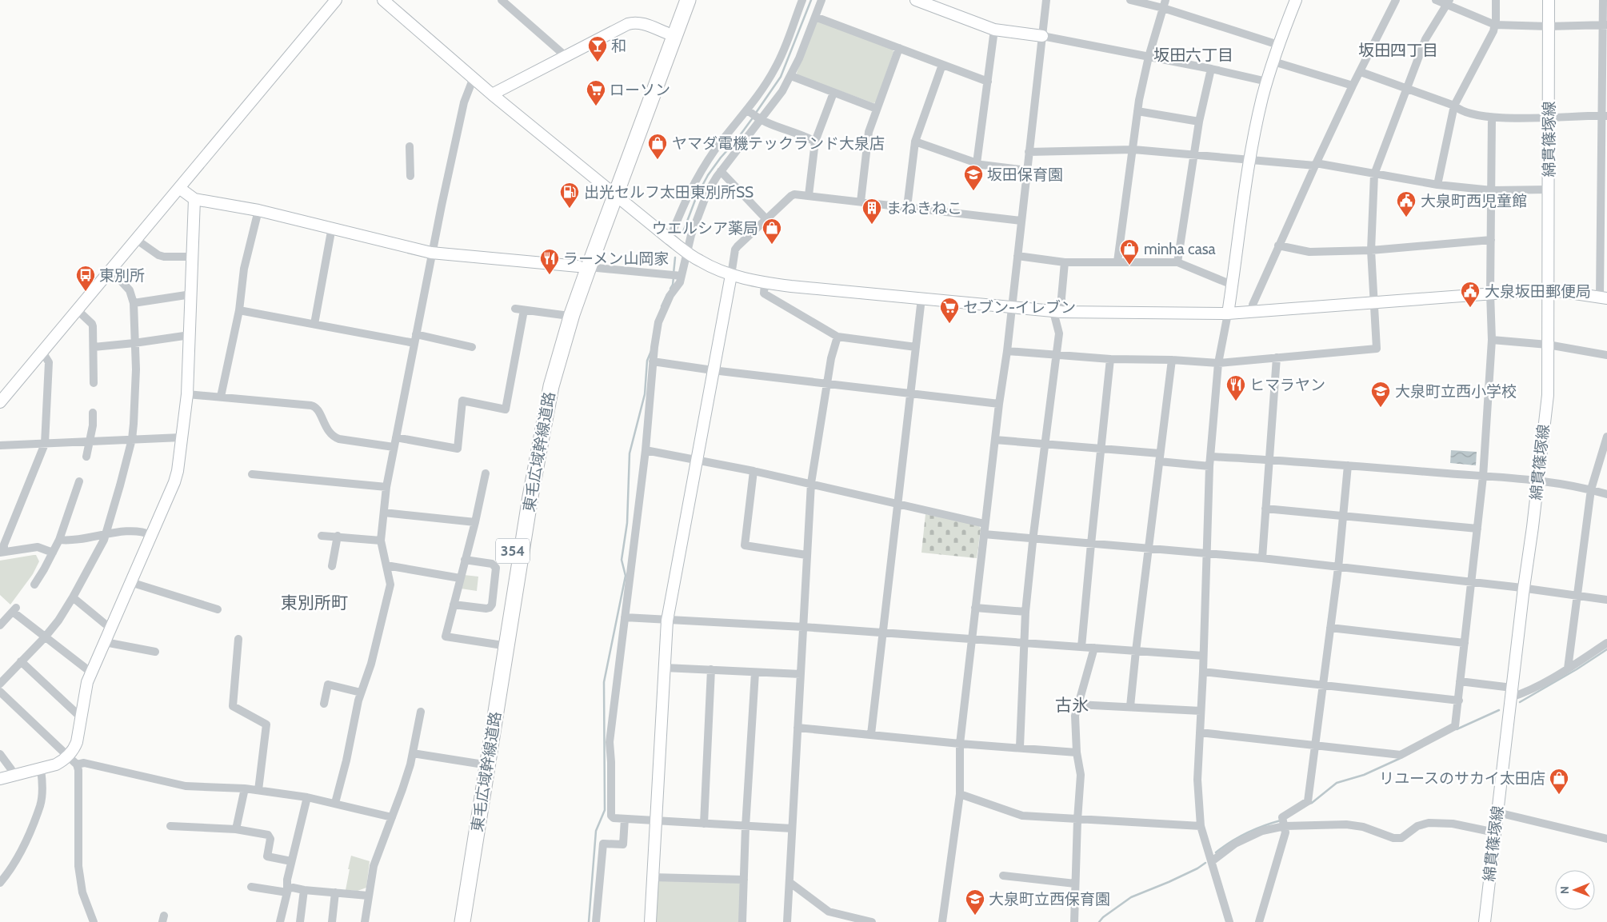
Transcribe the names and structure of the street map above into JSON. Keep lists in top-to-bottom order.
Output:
{
  "streets": {
    "highway": ["東毛広域幹線道路", "354"],
    "street": ["綿貫篠塚線"]
  },
  "districts": [
    "坂田四丁目",
    "坂田六丁目",
    "東別所町",
    "古氷"
  ],
  "places": {
    "bar": ["和"],
    "supermarket": ["ローソン", "セブン-イレブン"],
    "shop": [
      "ヤマダ電機テックランド大泉店",
      "ウエルシア薬局",
      "minha casa",
      "リユースのサカイ太田店"
    ],
    "school or university": ["坂田保育園", "大泉町立西小学校", "大泉町立西保育園"],
    "fuel station": ["出光セルフ太田東別所SS"],
    "public building": ["大泉町西児童館", "大泉坂田郵便局"],
    "building": ["まねきねこ"],
    "restaurant": ["ラーメン山岡家", "ヒマラヤン"],
    "bus stop": ["東別所"]
  },
  "north": "left"
}
